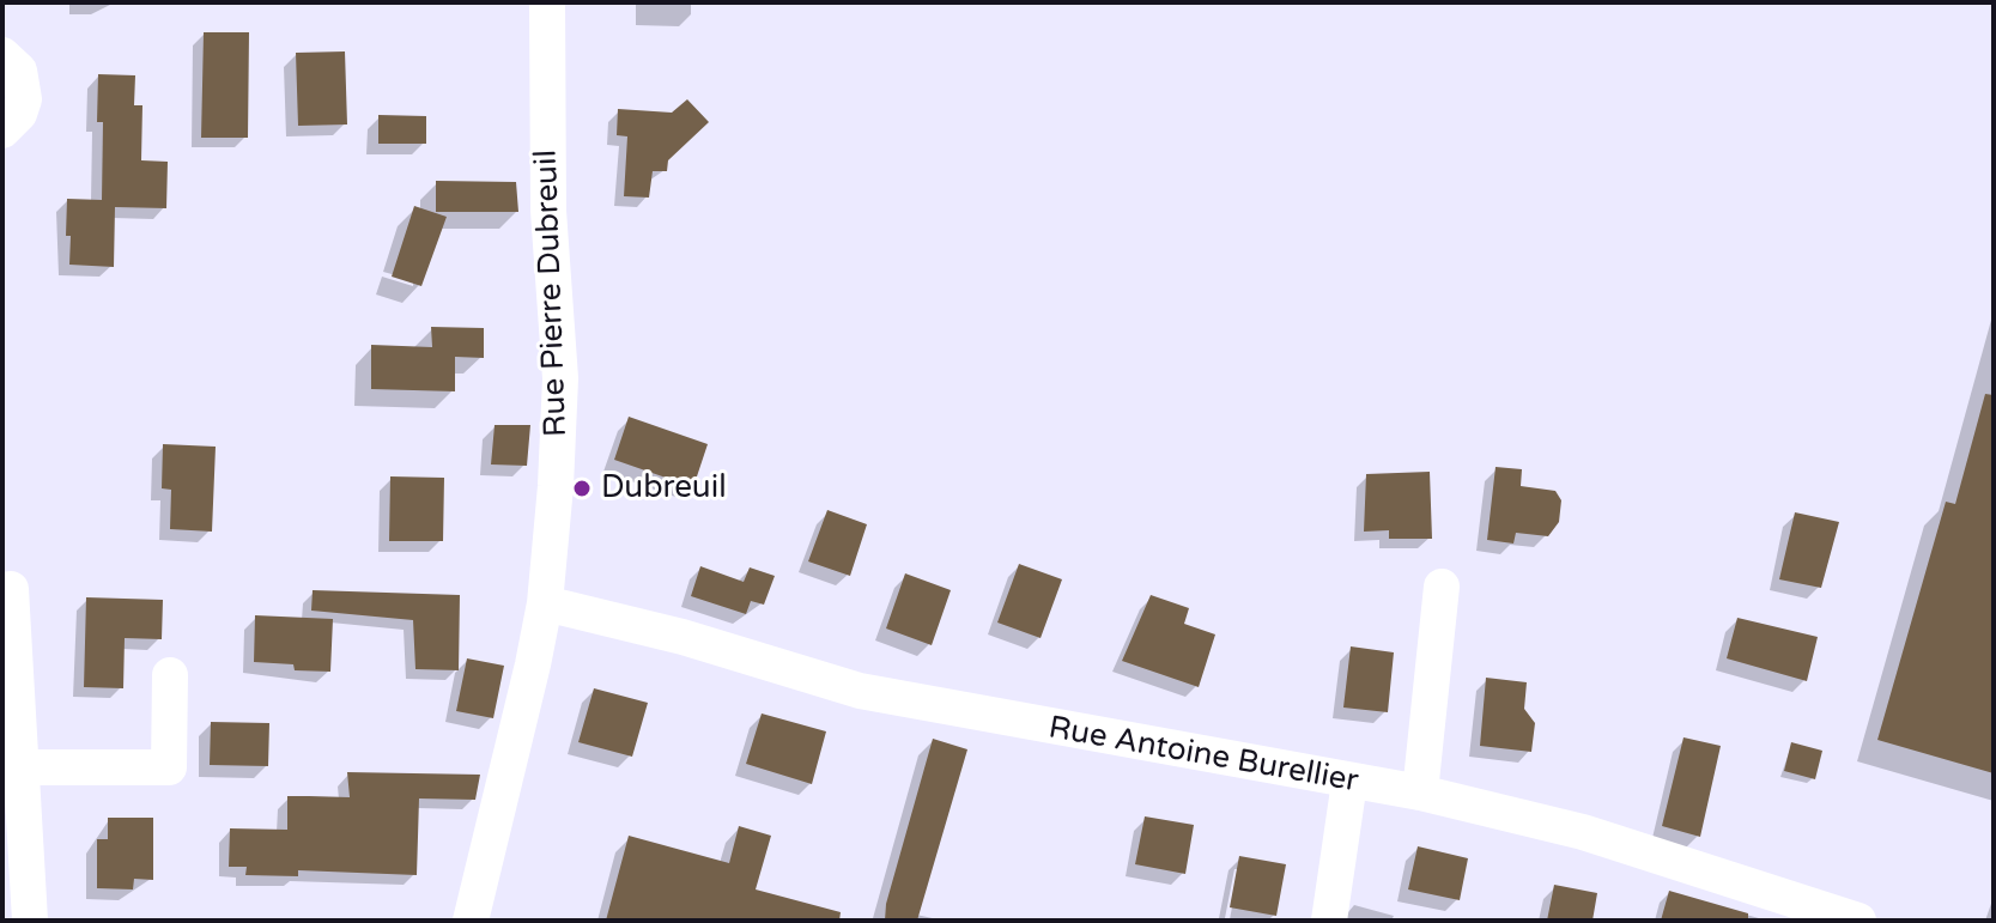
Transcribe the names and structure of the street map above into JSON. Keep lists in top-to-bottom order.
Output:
{
  "streets": {
    "street": ["Rue Pierre Dubreuil", "Rue Antoine Burellier"]
  },
  "crossings": [
    ["Rue Pierre Dubreuil", "Rue Antoine Burellier"]
  ],
  "places": ["Dubreuil"]
}
